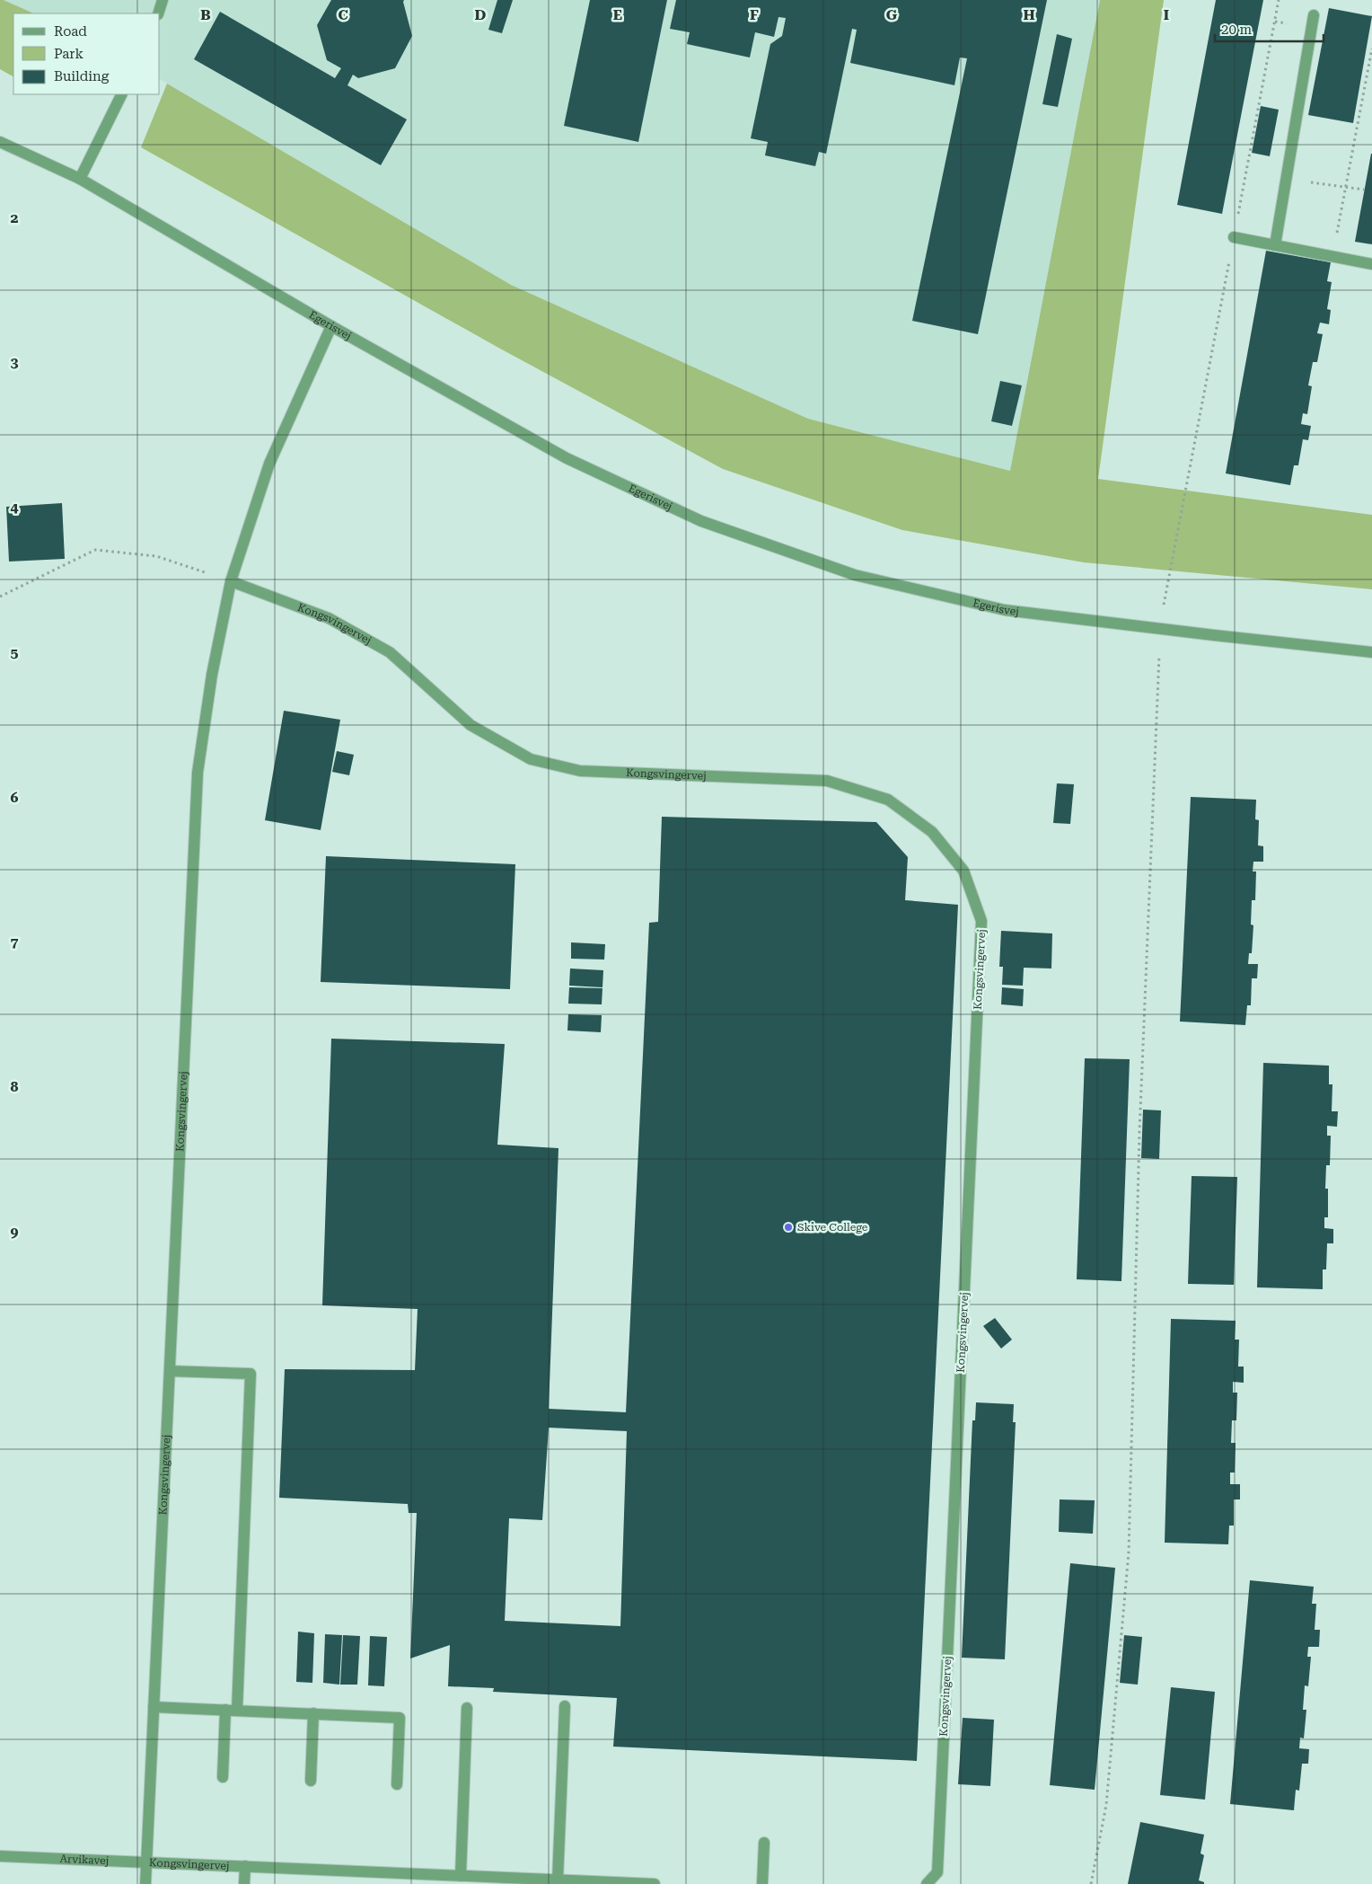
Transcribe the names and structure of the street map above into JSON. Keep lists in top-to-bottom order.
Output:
{
  "streets": {
    "street": ["Egerisvej", "Kongsvingervej", "Arvikavej"]
  },
  "crossings": [
    ["Egerisvej", "Kongsvingervej"],
    ["Kongsvingervej", "Arvikavej"]
  ],
  "places": ["Skive College"],
  "legend": ["Road", "Park", "Building"],
  "scale_bar": "20 m",
  "grid": {
    "columns": [
      "B",
      "C",
      "D",
      "E",
      "F",
      "G",
      "H",
      "I"
    ],
    "rows": [
      "2",
      "3",
      "4",
      "5",
      "6",
      "7",
      "8",
      "9"
    ]
  }
}
